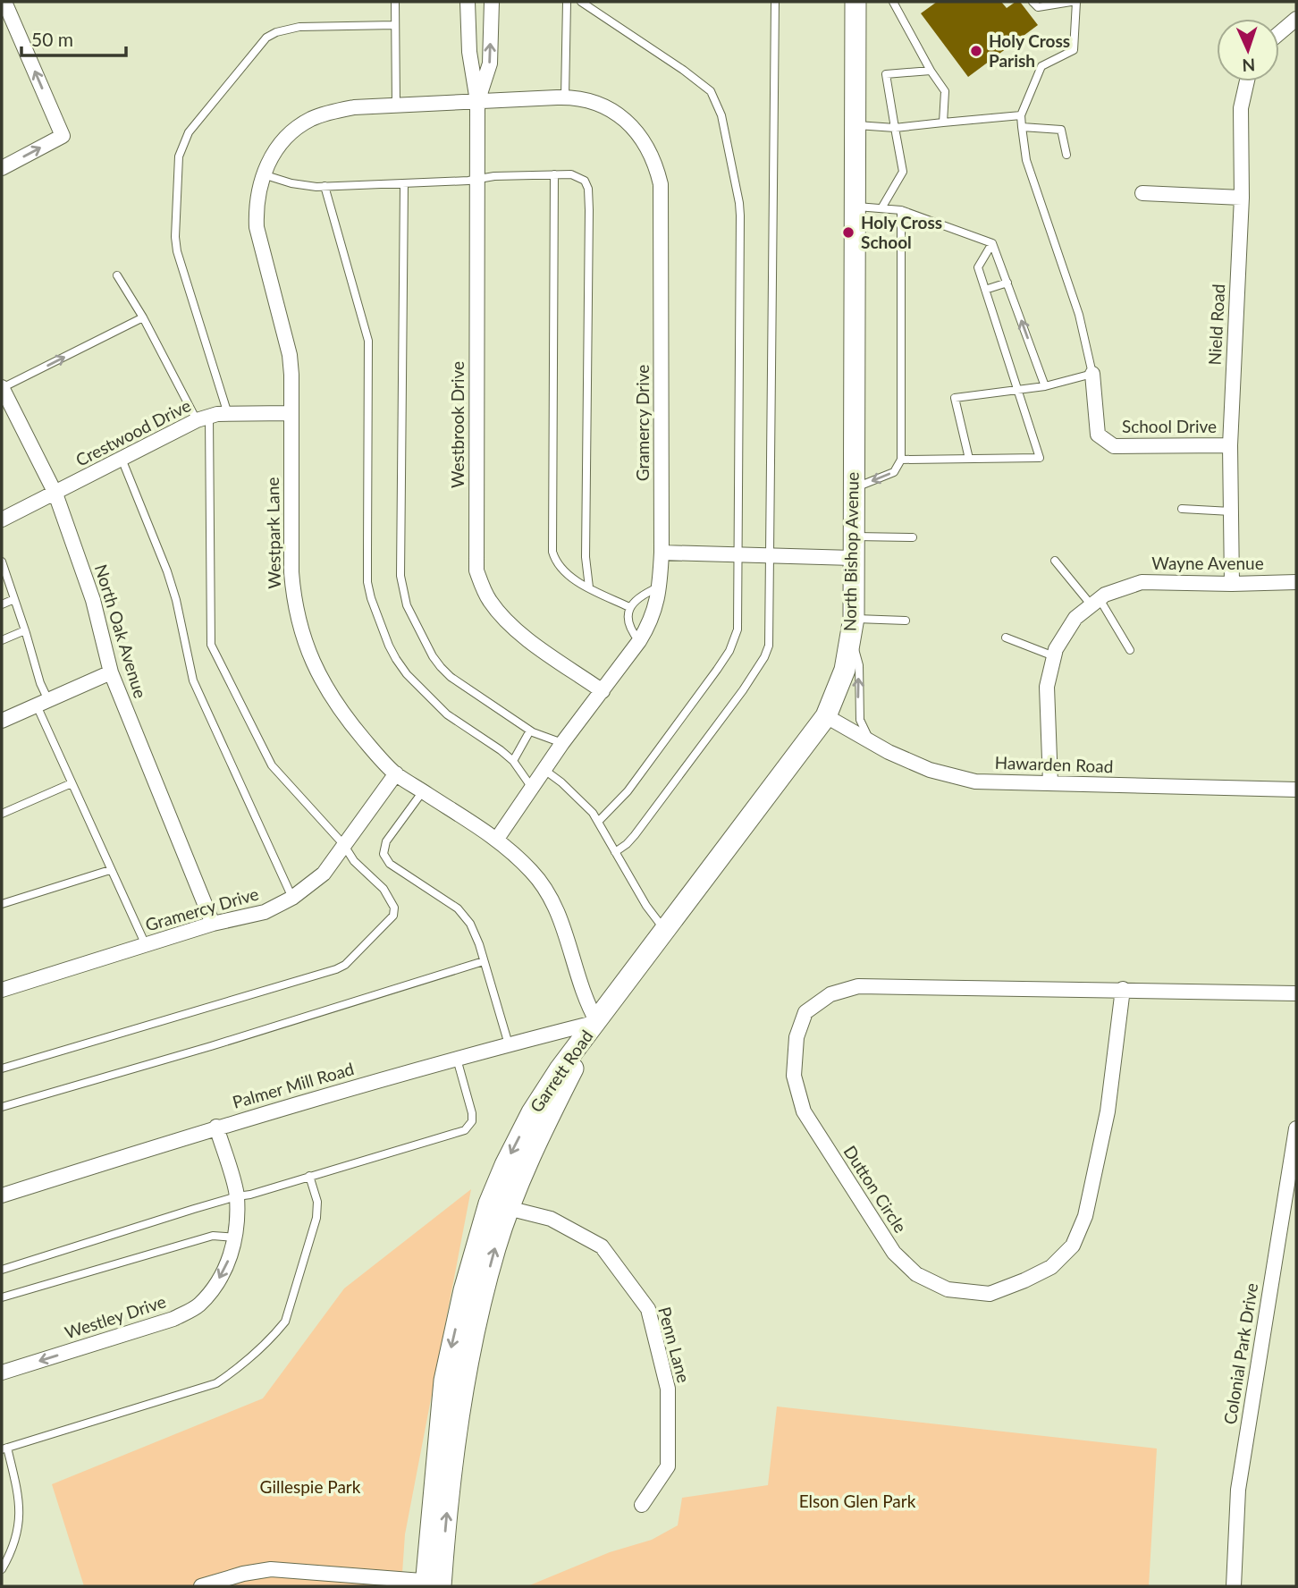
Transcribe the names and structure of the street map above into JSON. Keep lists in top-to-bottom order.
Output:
{
  "streets": {
    "main road": ["North Bishop Avenue", "Garrett Road"],
    "street": [
      "Nield Road",
      "Gramercy Drive",
      "Westbrook Drive",
      "School Drive",
      "Crestwood Drive",
      "Westpark Lane",
      "Wayne Avenue",
      "North Oak Avenue",
      "Hawarden Road",
      "Palmer Mill Road",
      "Dutton Circle",
      "Westley Drive",
      "Penn Lane",
      "Colonial Park Drive"
    ]
  },
  "crossings": [
    ["Nield Road", "School Drive"],
    ["Nield Road", "Wayne Avenue"],
    ["Gramercy Drive", "Westbrook Drive"],
    ["Gramercy Drive", "Westpark Lane"],
    ["Gramercy Drive", "North Oak Avenue"],
    ["Westbrook Drive", "Westpark Lane"],
    ["Crestwood Drive", "Westpark Lane"],
    ["Crestwood Drive", "North Oak Avenue"],
    ["Westpark Lane", "North Bishop Avenue"],
    ["Westpark Lane", "Garrett Road"],
    ["Westpark Lane", "Palmer Mill Road"],
    ["North Bishop Avenue", "Hawarden Road"],
    ["North Bishop Avenue", "Garrett Road"],
    ["North Bishop Avenue", "Palmer Mill Road"],
    ["Wayne Avenue", "Hawarden Road"],
    ["Garrett Road", "Palmer Mill Road"],
    ["Garrett Road", "Penn Lane"],
    ["Palmer Mill Road", "Westley Drive"]
  ],
  "one_way": ["Westley Drive"],
  "parks": ["Gillespie Park", "Elson Glen Park"],
  "places": ["Holy Cross Parish", "Holy Cross School"],
  "scale_bar": "50 m",
  "north": "bottom"
}
